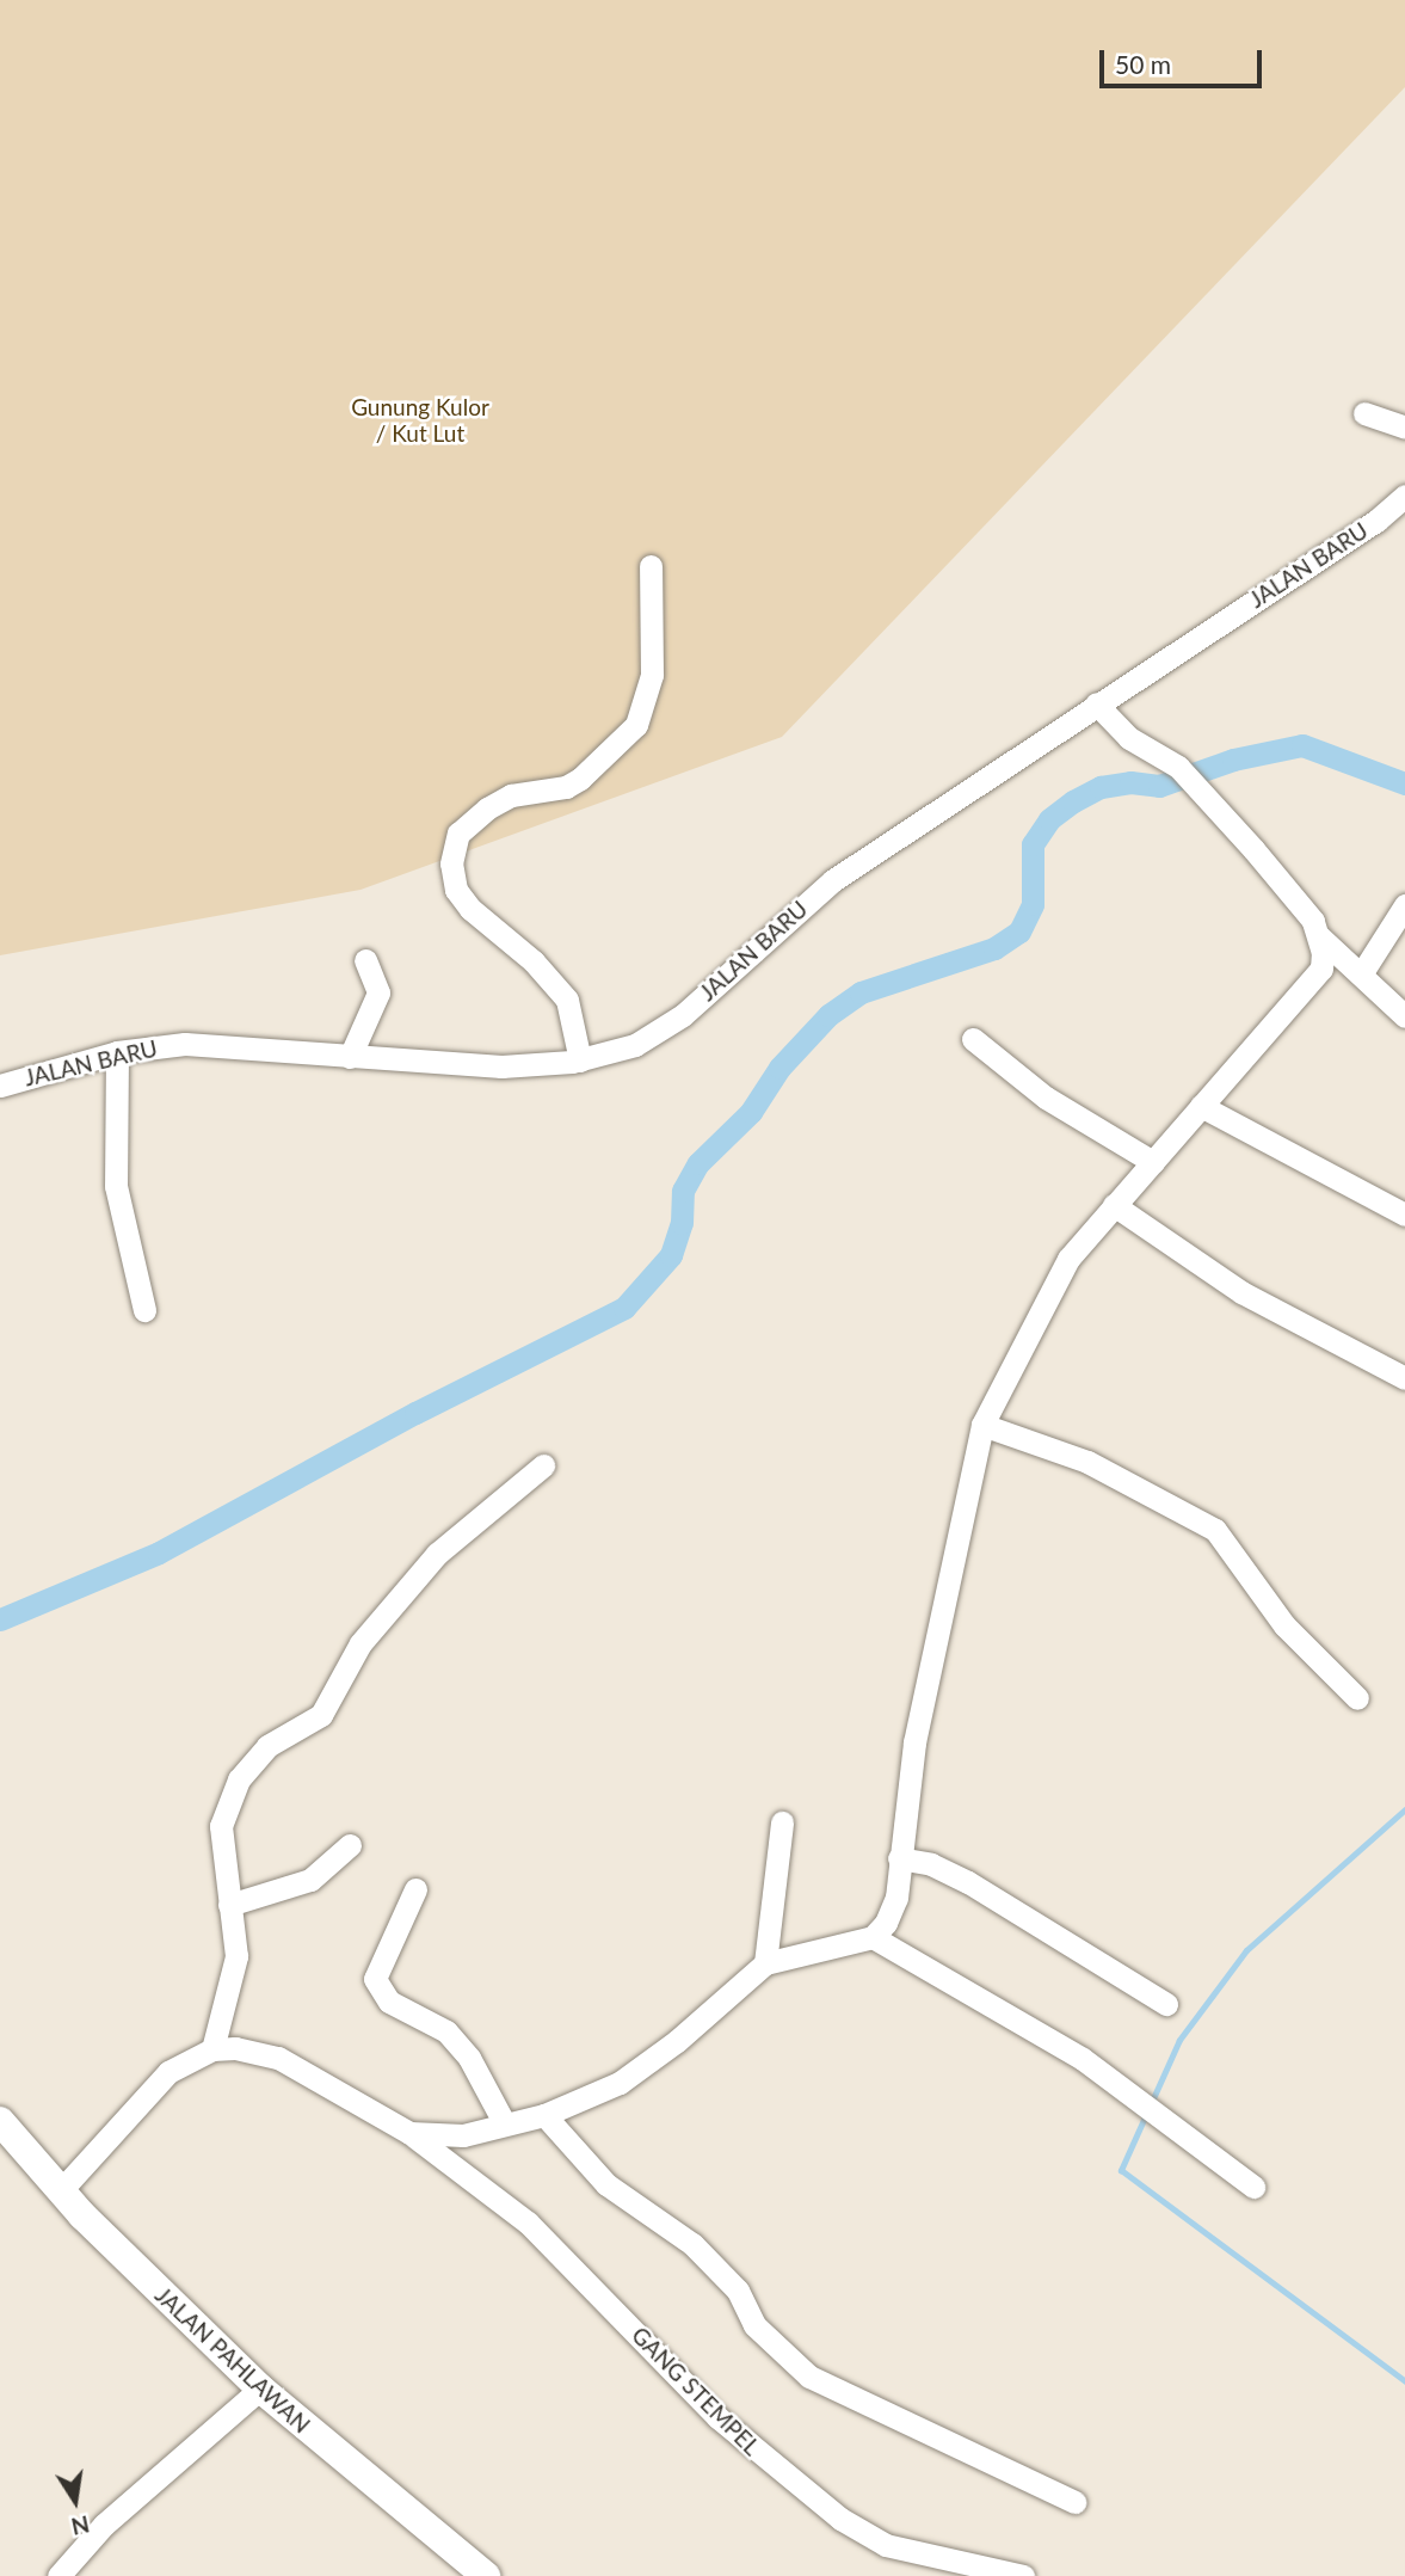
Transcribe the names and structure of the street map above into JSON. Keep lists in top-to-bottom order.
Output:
{
  "streets": {
    "main road": ["JALAN PAHLAWAN"],
    "street": ["JALAN BARU", "GANG STEMPEL"]
  },
  "parks": ["Gunung Kulor / Kut Lut"],
  "scale_bar": "50 m",
  "north": "bottom"
}
